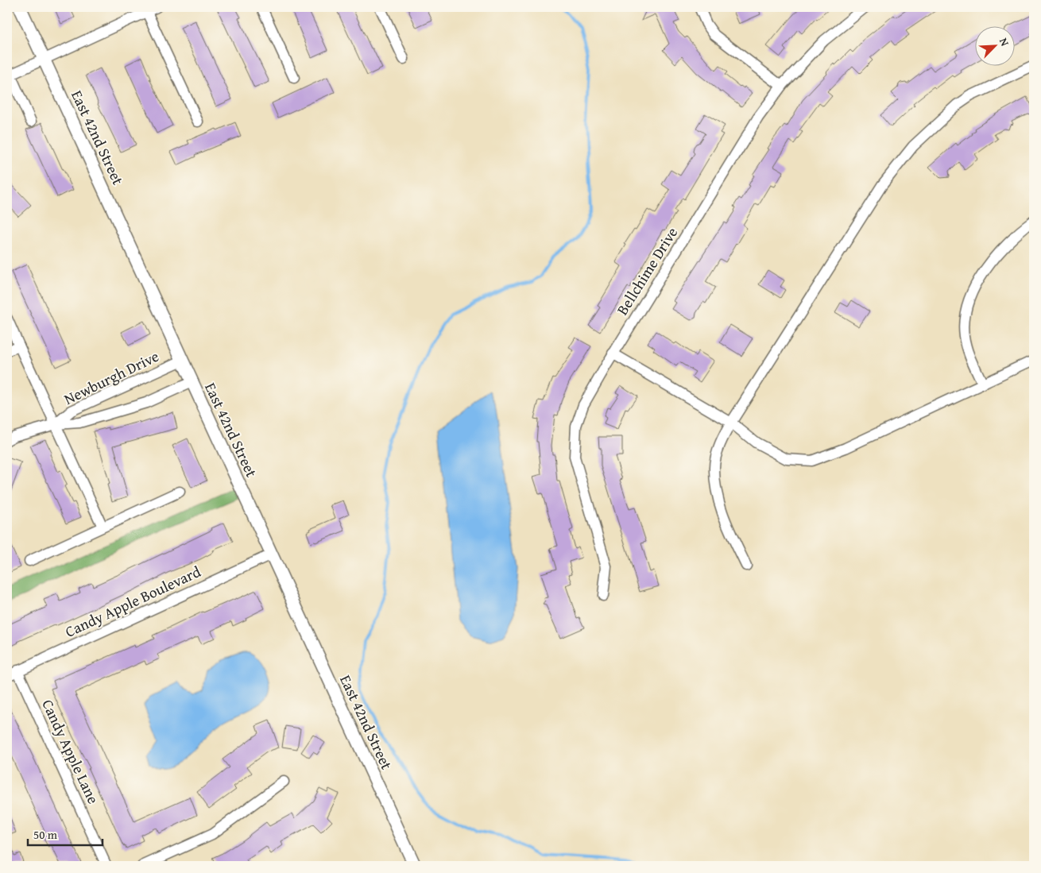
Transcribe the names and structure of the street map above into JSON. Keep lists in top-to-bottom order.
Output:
{
  "streets": {
    "street": [
      "East 42nd Street",
      "Bellchime Drive",
      "Newburgh Drive",
      "Candy Apple Boulevard",
      "Candy Apple Lane"
    ]
  },
  "crossings": [
    ["East 42nd Street", "Newburgh Drive"],
    ["East 42nd Street", "Candy Apple Boulevard"],
    ["Candy Apple Boulevard", "Candy Apple Lane"]
  ],
  "scale_bar": "50 m",
  "north": "top right"
}
